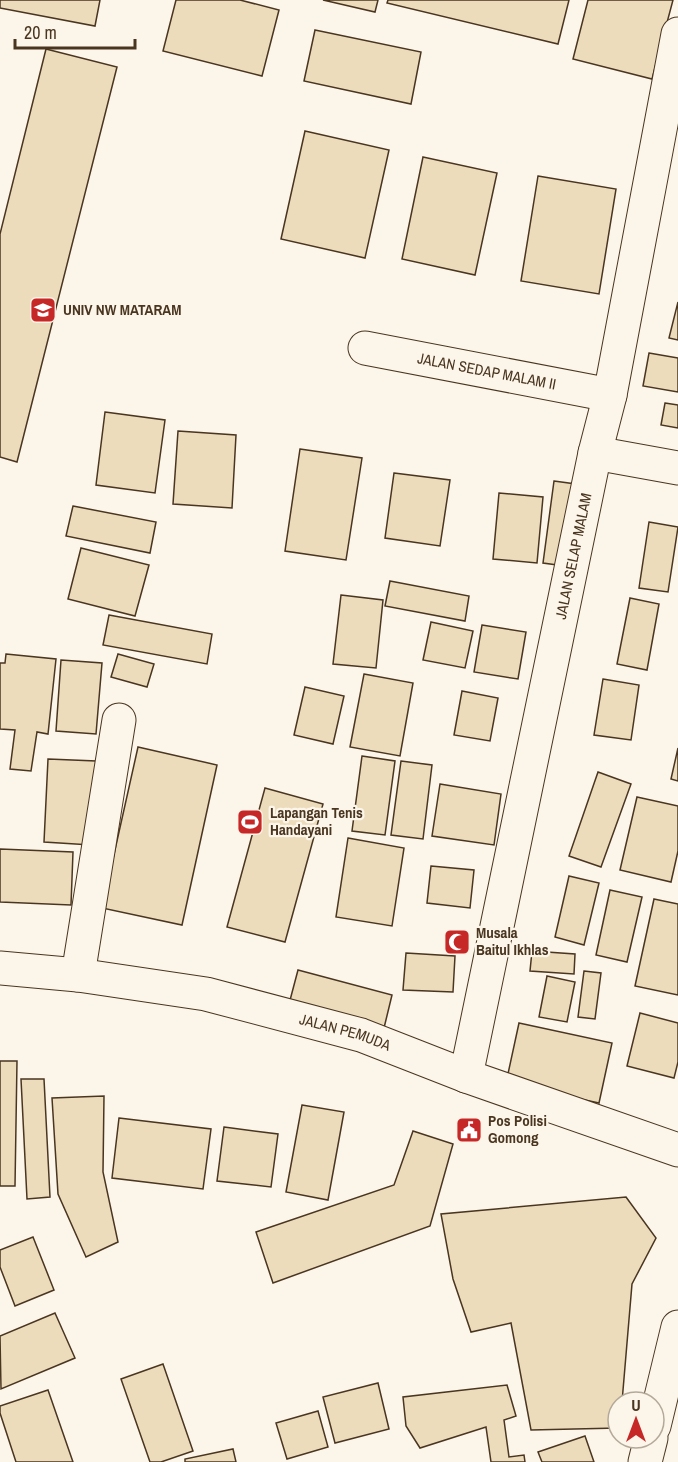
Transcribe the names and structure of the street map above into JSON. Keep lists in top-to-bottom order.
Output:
{
  "streets": {
    "street": ["JALAN SEDAP MALAM II", "JALAN SELAP MALAM", "JALAN PEMUDA"]
  },
  "crossings": [
    ["JALAN SEDAP MALAM II", "JALAN SELAP MALAM"],
    ["JALAN SELAP MALAM", "JALAN PEMUDA"]
  ],
  "places": {
    "school or university": ["UNIV NW MATARAM"],
    "sports": ["Lapangan Tenis Handayani"],
    "mosque": ["Musala Baitul Ikhlas"],
    "public building": ["Pos Polisi Gomong"]
  },
  "scale_bar": "20 m",
  "north": "top"
}
